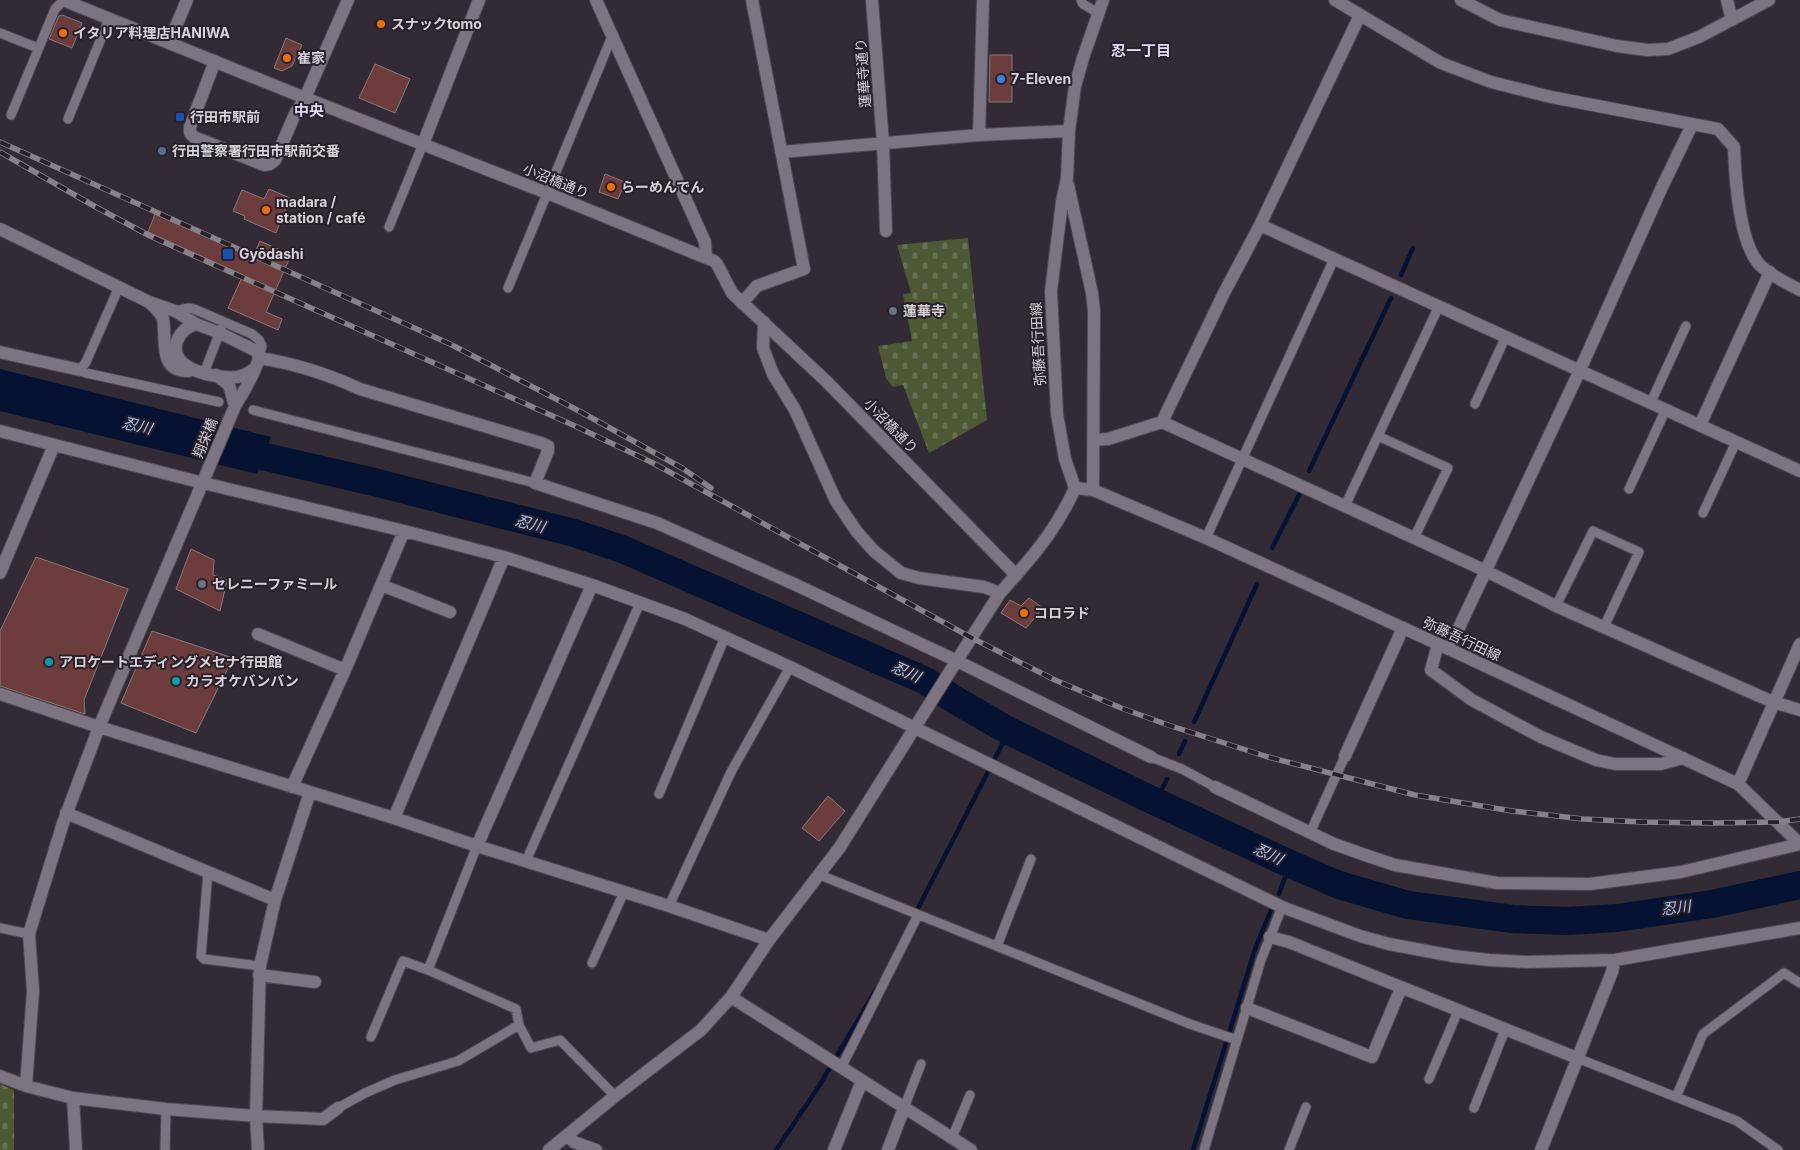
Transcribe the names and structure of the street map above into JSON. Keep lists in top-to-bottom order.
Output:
{
  "streets": {
    "street": [
      "蓮華寺通り",
      "小沼橋通り",
      "弥藤吾行田線",
      "翔栄橋"
    ]
  },
  "districts": ["忍一丁目", "中央"],
  "water": ["忍川"],
  "places": {
    "other": [
      "スナックtomo",
      "イタリア料理店HANIWA",
      "崔家",
      "7-Eleven",
      "行田警察署行田市駅前交番",
      "らーめんでん",
      "madara / station / café",
      "蓮華寺",
      "セレニーファミール",
      "コロラド",
      "アロケートエディングメセナ行田館",
      "カラオケバンバン"
    ],
    "transit": ["行田市駅前", "Gyōdashi"]
  }
}
